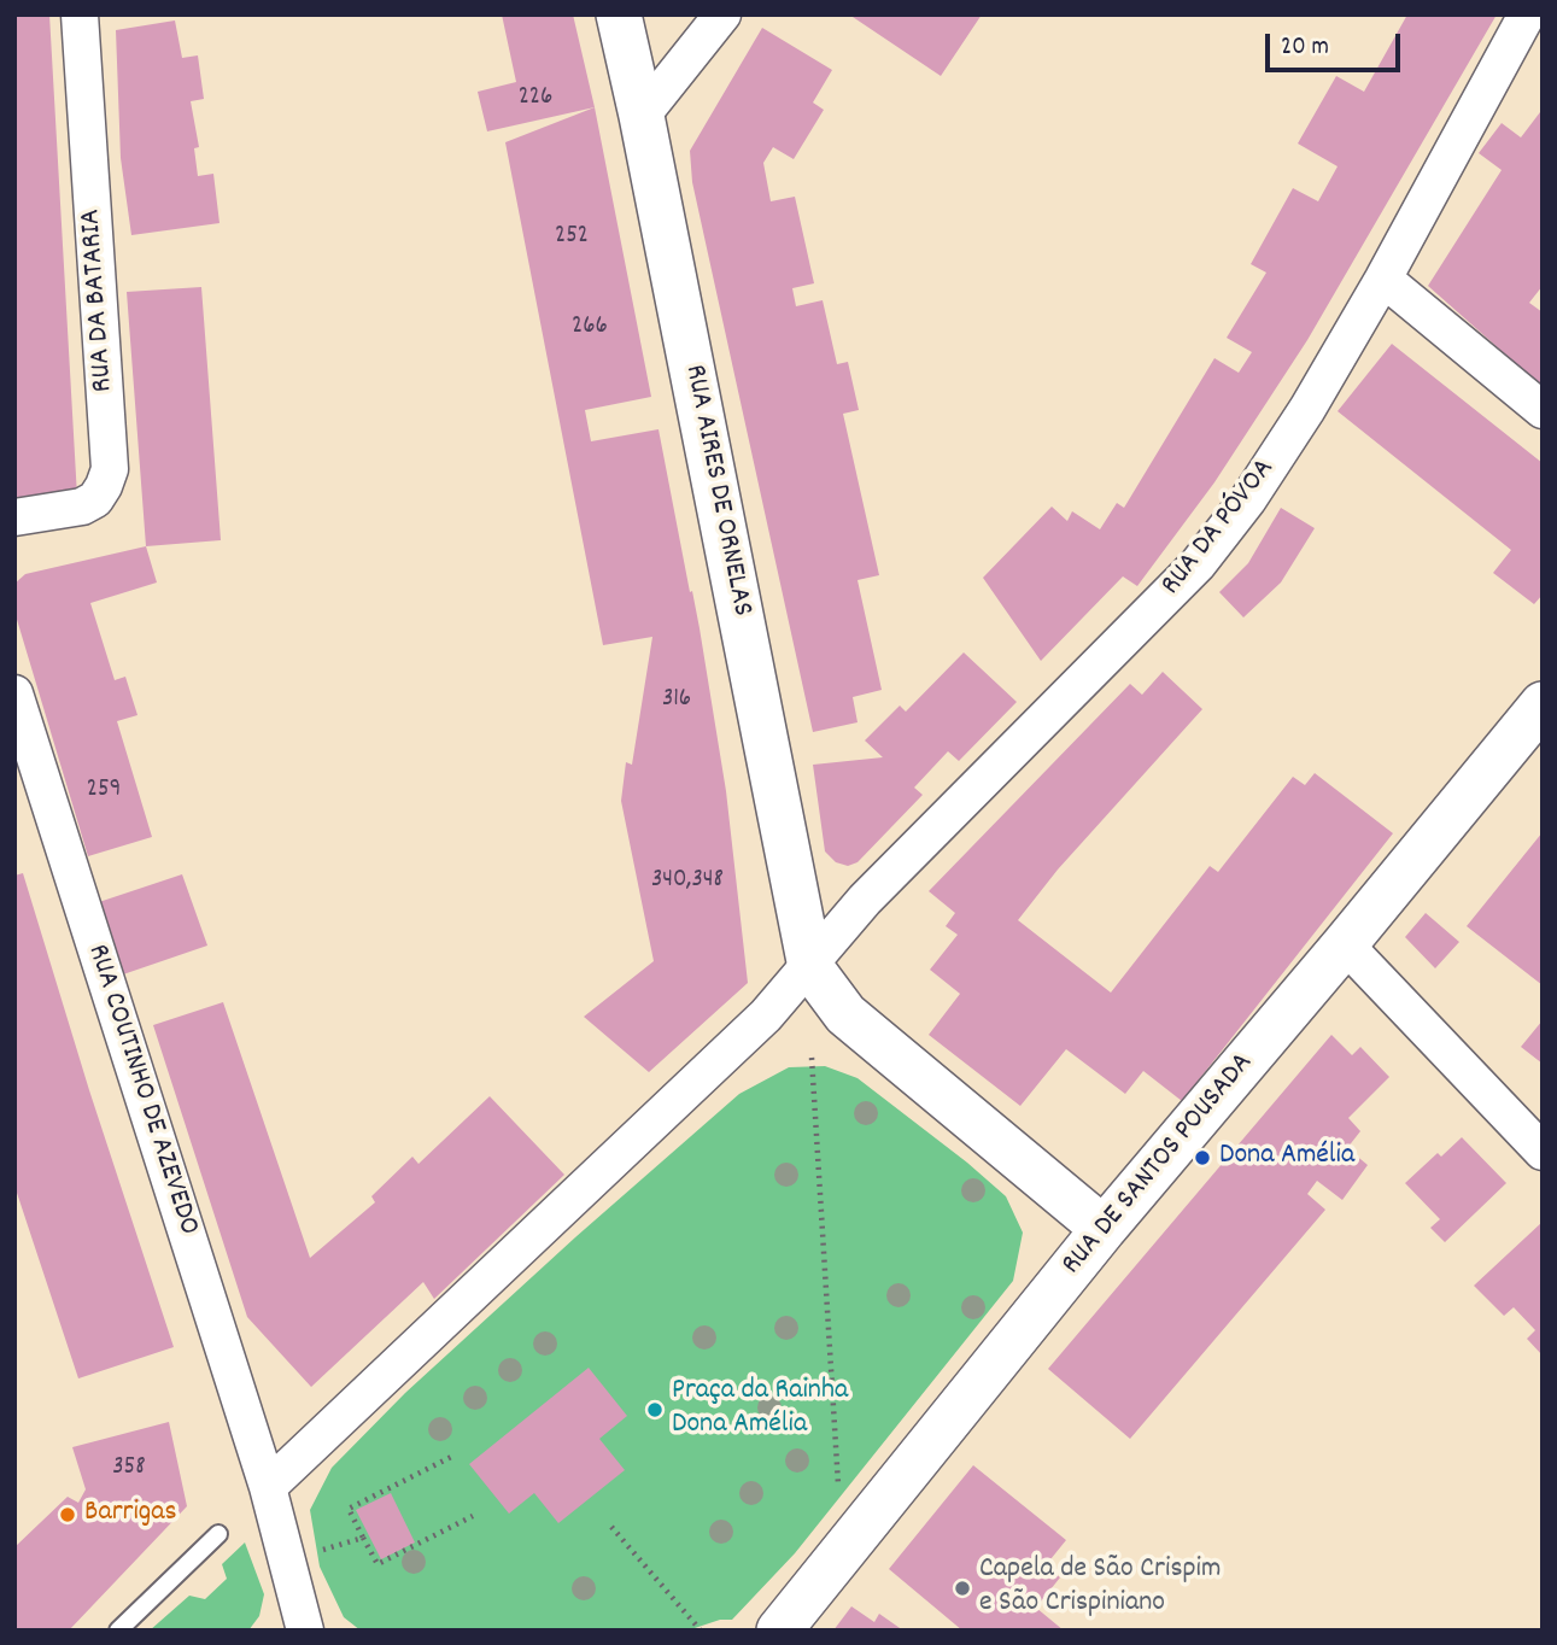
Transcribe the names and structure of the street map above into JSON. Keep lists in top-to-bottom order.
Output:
{
  "streets": {
    "street": [
      "RUA DA BATARIA",
      "RUA AIRES DE ORNELAS",
      "RUA DA PÓVOA",
      "RUA COUTINHO DE AZEVEDO",
      "RUA DE SANTOS POUSADA"
    ]
  },
  "crossings": [
    ["RUA AIRES DE ORNELAS", "RUA DA PÓVOA"]
  ],
  "places": [
    "Dona Amélia",
    "Praça da Rainha Dona Amélia",
    "Barrigas",
    "Capela de São Crispim e São Crispiniano"
  ],
  "house_numbers": [
    "226",
    "252",
    "266",
    "316",
    "259",
    "340,348",
    "358"
  ],
  "scale_bar": "20 m"
}
